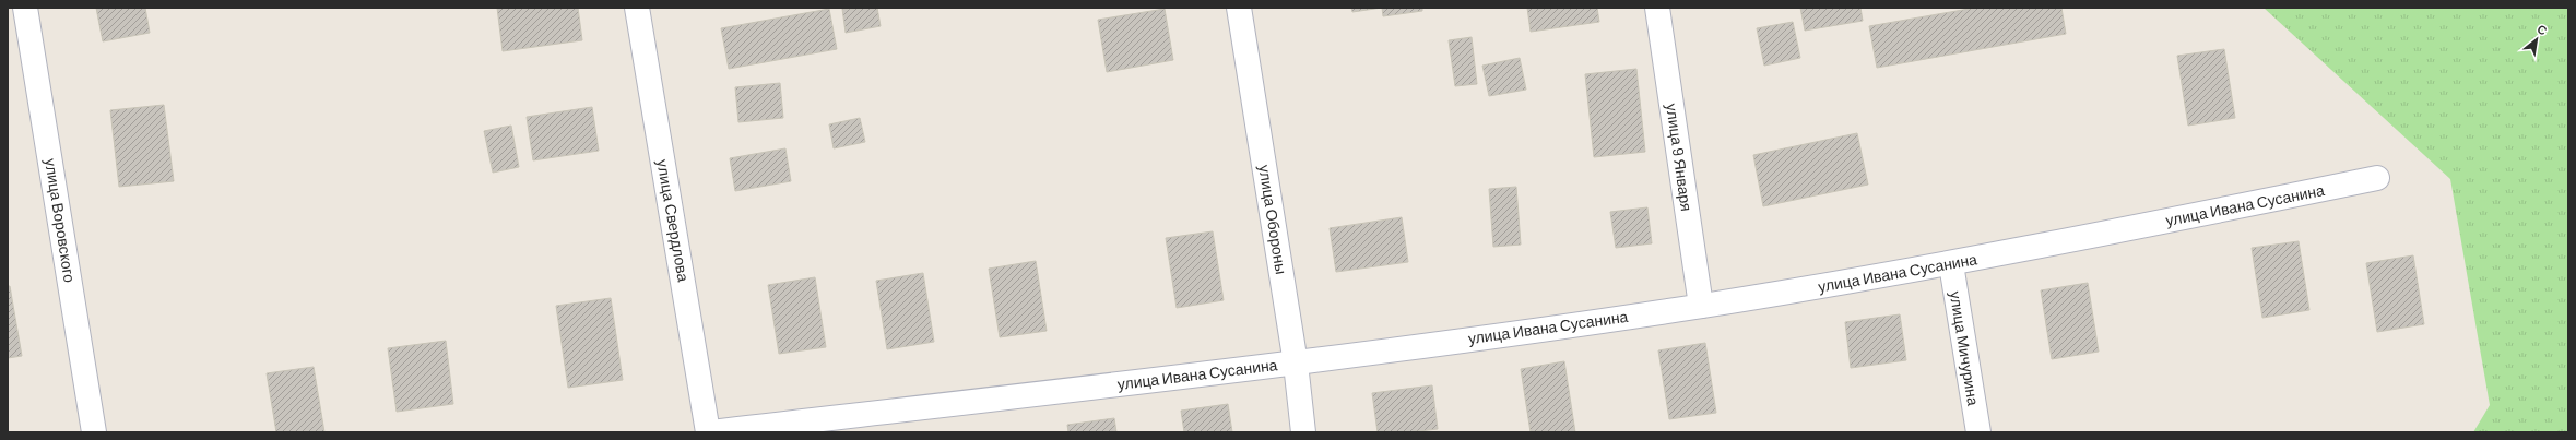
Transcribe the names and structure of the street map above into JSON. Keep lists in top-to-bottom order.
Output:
{
  "streets": {
    "street": [
      "улица 9 Января",
      "улица Ивана Сусанина",
      "улица Обороны",
      "улица Воровского",
      "улица Свердлова",
      "улица Мичурина"
    ]
  },
  "crossings": [
    ["улица 9 Января", "улица Ивана Сусанина"],
    ["улица Ивана Сусанина", "улица Обороны"],
    ["улица Ивана Сусанина", "улица Свердлова"],
    ["улица Ивана Сусанина", "улица Мичурина"]
  ],
  "north": "top right"
}
